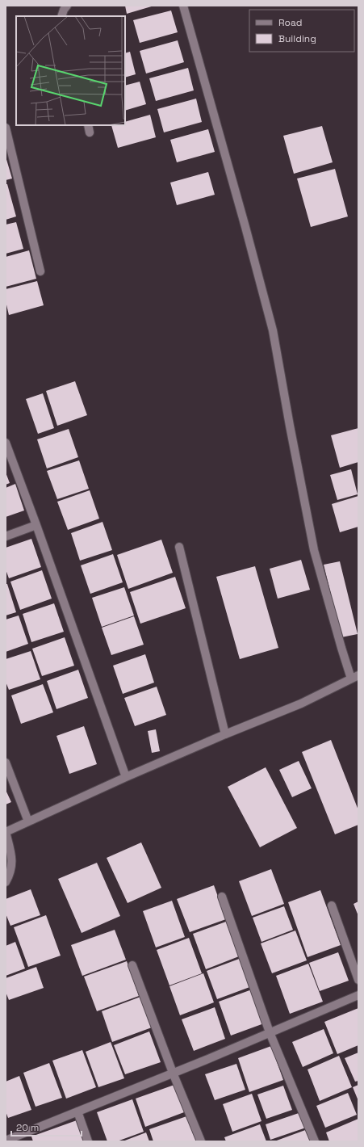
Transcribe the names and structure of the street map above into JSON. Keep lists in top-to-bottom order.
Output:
{
  "legend": ["Road", "Building"],
  "scale_bar": "20 m"
}
